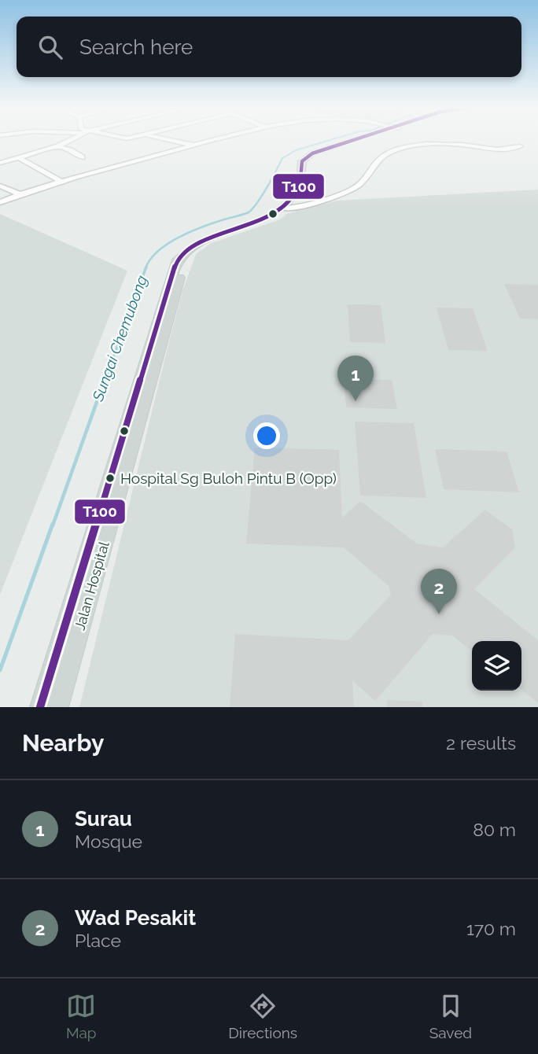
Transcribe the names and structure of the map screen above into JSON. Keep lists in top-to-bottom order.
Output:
{
  "streets": {
    "main road": ["Jalan Hospital"]
  },
  "water": ["Sungai Chemubong"],
  "places": ["Hospital Sg Buloh Pintu B (Opp)"],
  "lines": ["transit line T100"],
  "page": {
    "search": "Search here",
    "pins": ["1", "2"],
    "heading": ["Nearby", "2 results"],
    "list": [
      {
        "mark": "1",
        "name": "Surau",
        "note": "Mosque",
        "value": "80 m"
      },
      {
        "mark": "2",
        "name": "Wad Pesakit",
        "note": "Place",
        "value": "170 m"
      }
    ],
    "nav": ["Map", "Directions", "Saved"]
  }
}
